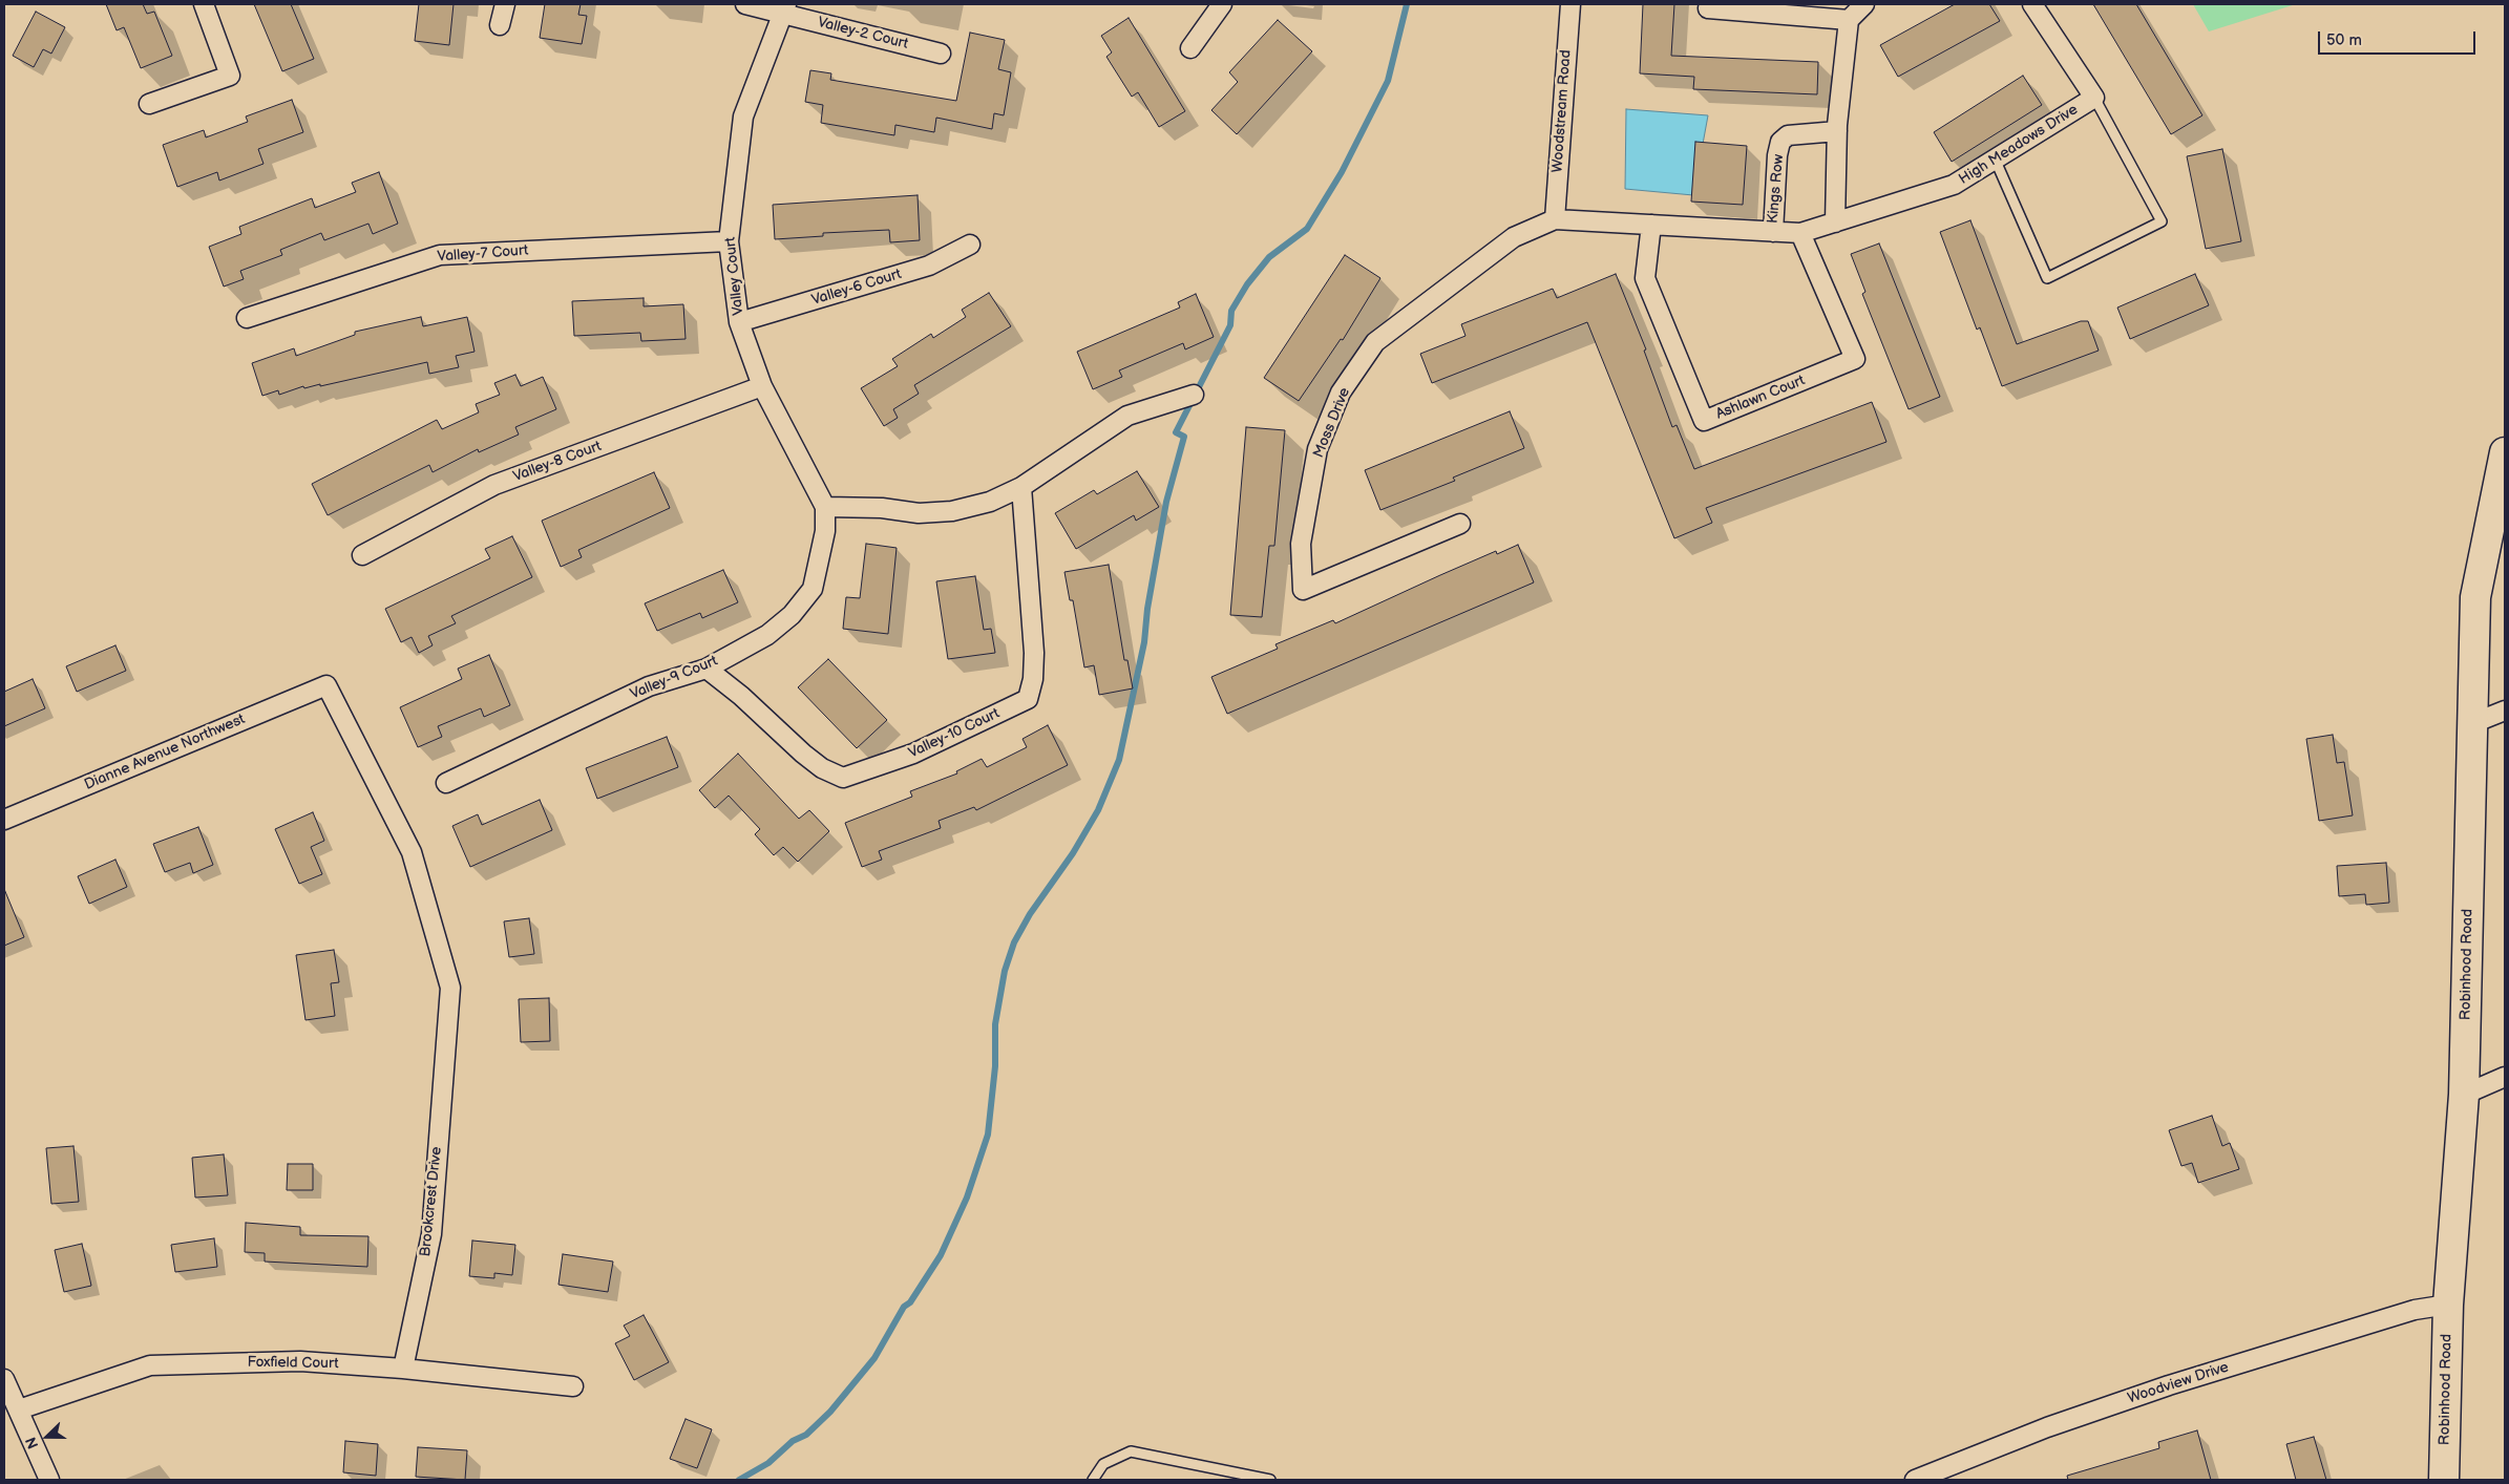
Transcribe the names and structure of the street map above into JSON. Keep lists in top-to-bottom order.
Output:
{
  "streets": {
    "main road": ["Robinhood Road"],
    "street": [
      "Valley-2 Court",
      "Woodstream Road",
      "High Meadows Drive",
      "Kings Row",
      "Valley-7 Court",
      "Valley Court",
      "Valley-6 Court",
      "Ashlawn Court",
      "Moss Drive",
      "Valley-8 Court",
      "Valley-9 Court",
      "Valley-10 Court",
      "Dianne Avenue Northwest",
      "Brookcrest Drive",
      "Foxfield Court",
      "Woodview Drive"
    ]
  },
  "crossings": [
    ["Valley-2 Court", "Valley Court"],
    ["Woodstream Road", "High Meadows Drive"],
    ["Woodstream Road", "Moss Drive"],
    ["High Meadows Drive", "Kings Row"],
    ["High Meadows Drive", "Ashlawn Court"],
    ["High Meadows Drive", "Moss Drive"],
    ["Valley-7 Court", "Valley Court"],
    ["Valley Court", "Valley-6 Court"],
    ["Valley Court", "Valley-8 Court"],
    ["Valley Court", "Valley-9 Court"],
    ["Valley-9 Court", "Valley-10 Court"],
    ["Dianne Avenue Northwest", "Brookcrest Drive"],
    ["Robinhood Road", "Woodview Drive"],
    ["Brookcrest Drive", "Foxfield Court"]
  ],
  "scale_bar": "50 m",
  "north": "left"
}
